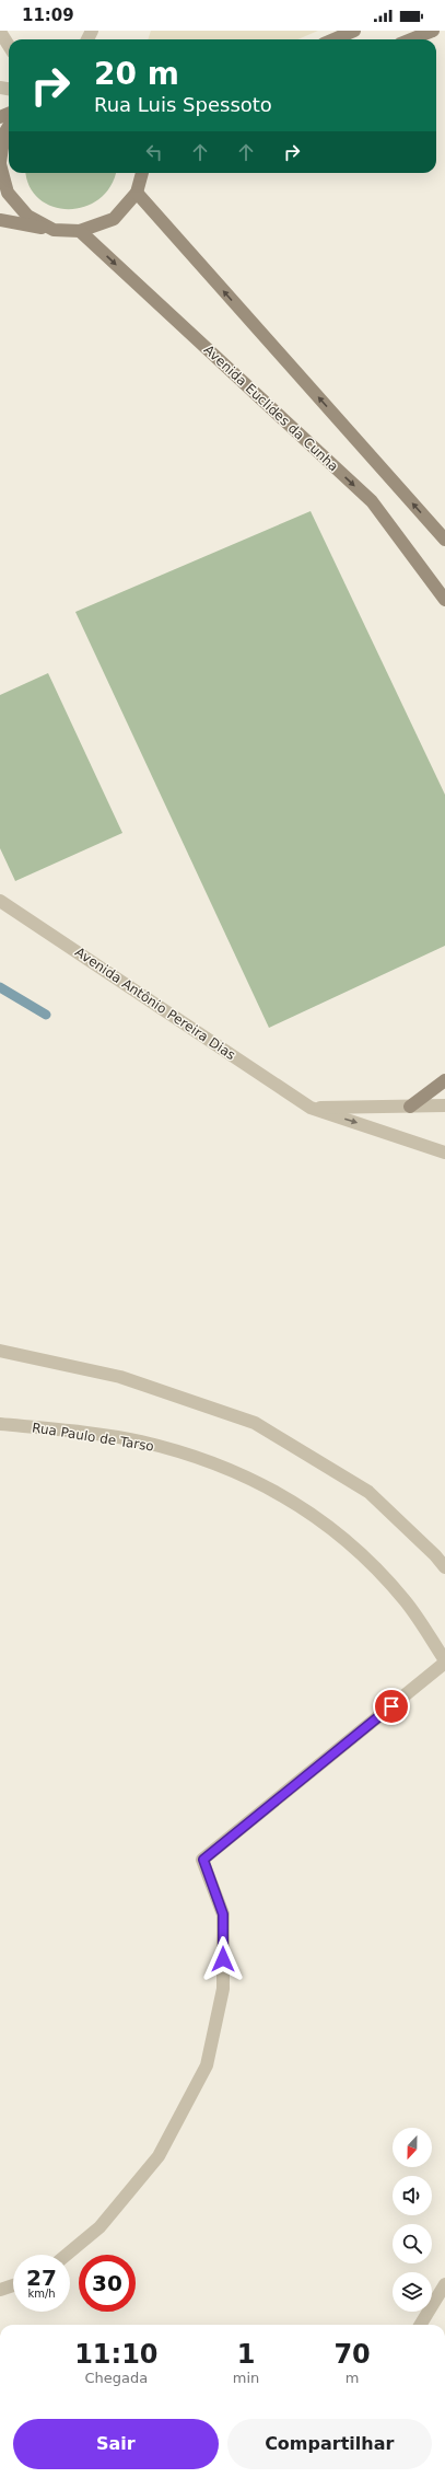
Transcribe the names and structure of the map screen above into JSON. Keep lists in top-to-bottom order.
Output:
{
  "streets": {
    "main road": ["Avenida Euclides da Cunha"],
    "street": ["Avenida Antônio Pereira Dias", "Rua Paulo de Tarso"]
  },
  "north": "bottom",
  "page": {
    "status": "11:09",
    "turn": ["20 m", "Rua Luis Spessoto"],
    "speed": "27 km/h",
    "limit": "30",
    "eta": [
      "11:10",
      "Chegada",
      "1",
      "min",
      "70",
      "m"
    ],
    "buttons": ["Sair", "Compartilhar"]
  }
}
